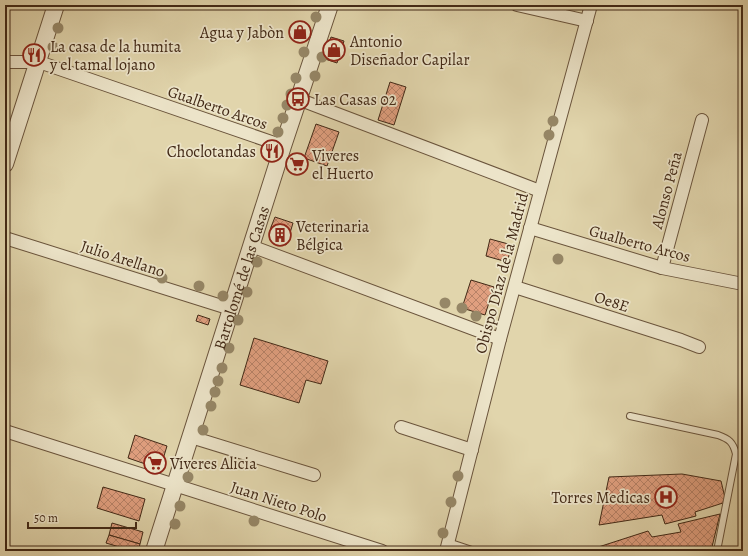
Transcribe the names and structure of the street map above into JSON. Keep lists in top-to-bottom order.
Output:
{
  "streets": {
    "street": [
      "Gualberto Arcos",
      "Alonso Peña",
      "Julio Arellano",
      "Obispo Díaz de la Madrid",
      "Bartolomé de las Casas",
      "Oe8E",
      "Juan Nieto Polo"
    ]
  },
  "crossings": [
    ["Gualberto Arcos", "Alonso Peña"],
    ["Gualberto Arcos", "Obispo Díaz de la Madrid"],
    ["Gualberto Arcos", "Bartolomé de las Casas"],
    ["Julio Arellano", "Bartolomé de las Casas"],
    ["Obispo Díaz de la Madrid", "Oe8E"],
    ["Bartolomé de las Casas", "Juan Nieto Polo"]
  ],
  "places": {
    "shop": ["Agua y Jabòn", "Antonio Diseñador Capilar"],
    "restaurant": ["La casa de la humita y el tamal lojano", "Choclotandas"],
    "bus stop": ["Las Casas 02"],
    "supermarket": ["Viveres el Huerto", "Víveres Alicia"],
    "building": ["Veterinaria Bélgica"],
    "hospital": ["Torres Medicas"]
  },
  "scale_bar": "50 m"
}
